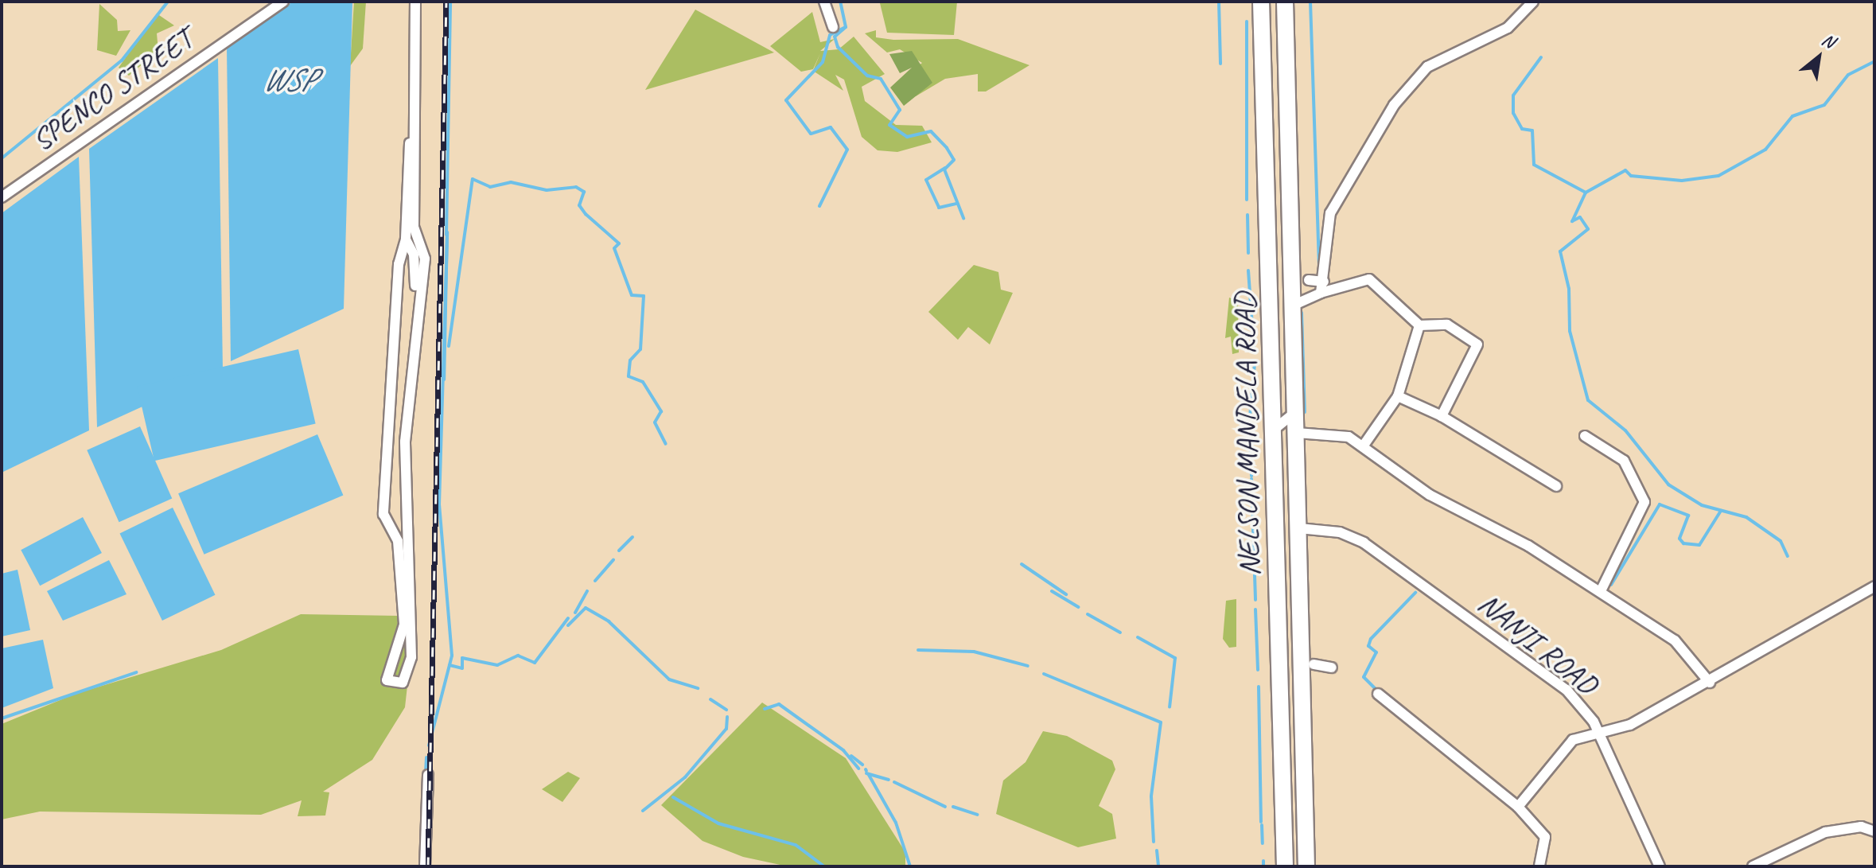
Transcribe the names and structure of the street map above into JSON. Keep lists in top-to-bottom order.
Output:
{
  "streets": {
    "main road": ["NELSON MANDELA ROAD"],
    "street": ["SPENCO STREET", "NANJI ROAD"]
  },
  "crossings": [
    ["NELSON MANDELA ROAD", "NANJI ROAD"]
  ],
  "water": ["WSP"],
  "north": "top right"
}
